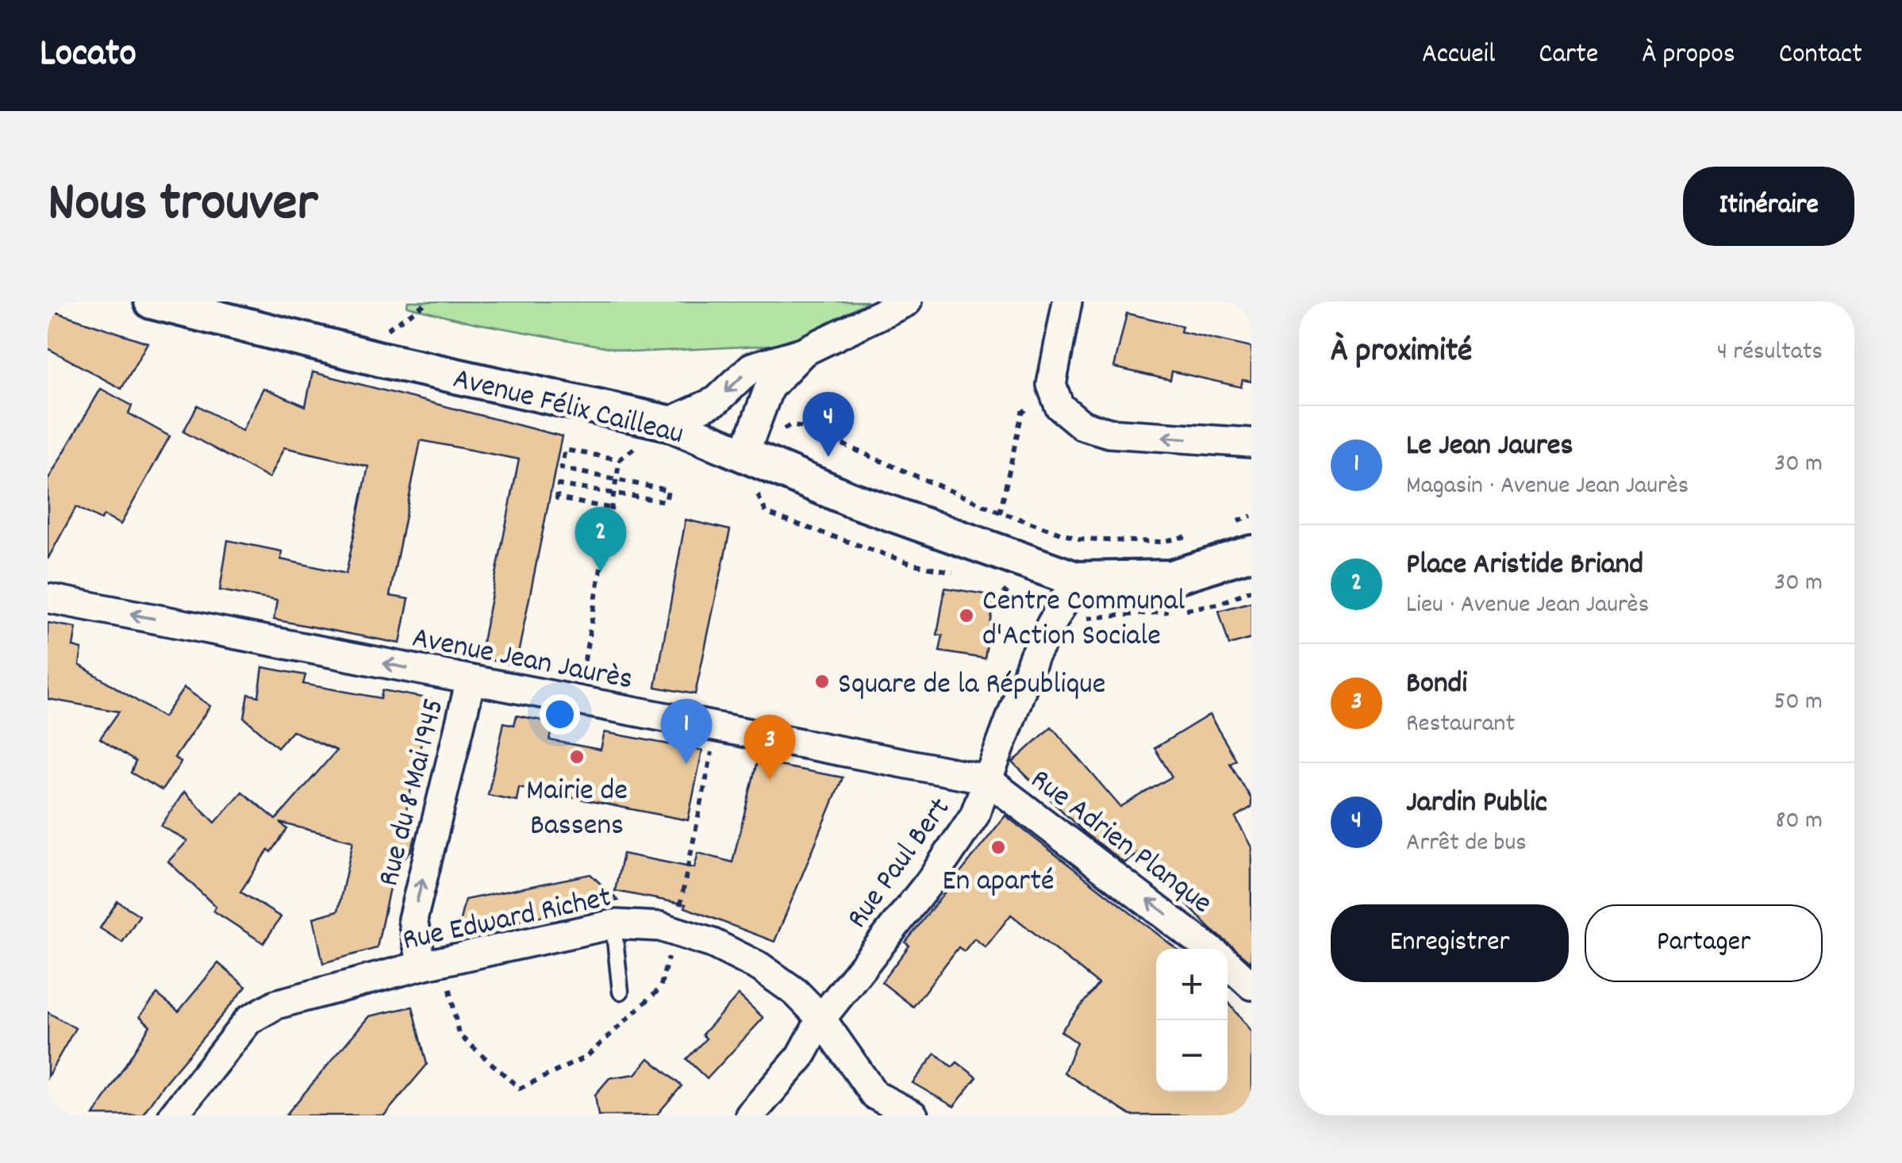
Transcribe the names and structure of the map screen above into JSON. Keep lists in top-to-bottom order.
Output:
{
  "streets": {
    "street": [
      "Avenue Félix Cailleau",
      "Avenue Jean Jaurès",
      "Rue du 8 Mai 1945",
      "Rue Adrien Planque",
      "Rue Paul Bert",
      "Rue Edward Richet"
    ]
  },
  "crossings": [
    ["Avenue Félix Cailleau", "Rue Paul Bert"],
    ["Avenue Jean Jaurès", "Rue du 8 Mai 1945"],
    ["Avenue Jean Jaurès", "Rue Adrien Planque"],
    ["Avenue Jean Jaurès", "Rue Paul Bert"],
    ["Rue du 8 Mai 1945", "Rue Edward Richet"],
    ["Rue Adrien Planque", "Rue Paul Bert"],
    ["Rue Paul Bert", "Rue Edward Richet"]
  ],
  "one_way": ["Avenue Jean Jaurès", "Rue du 8 Mai 1945", "Rue Adrien Planque"],
  "places": [
    "Centre Communal d'Action Sociale",
    "Square de la République",
    "Mairie de Bassens",
    "En aparté"
  ],
  "page": {
    "header": "Locato",
    "nav": [
      "Accueil",
      "Carte",
      "À propos",
      "Contact"
    ],
    "title": "Nous trouver",
    "buttons": [
      "Itinéraire",
      ["Enregistrer", "Partager"]
    ],
    "heading": ["À proximité", "4 résultats"],
    "pins": [
      "4",
      "2",
      "1",
      "3"
    ],
    "list": [
      {
        "mark": "1",
        "name": "Le Jean Jaures",
        "note": "Magasin · Avenue Jean Jaurès",
        "value": "30 m"
      },
      {
        "mark": "2",
        "name": "Place Aristide Briand",
        "note": "Lieu · Avenue Jean Jaurès",
        "value": "30 m"
      },
      {
        "mark": "3",
        "name": "Bondi",
        "note": "Restaurant",
        "value": "50 m"
      },
      {
        "mark": "4",
        "name": "Jardin Public",
        "note": "Arrêt de bus",
        "value": "80 m"
      }
    ],
    "map_buttons": ["+", "−"]
  }
}
